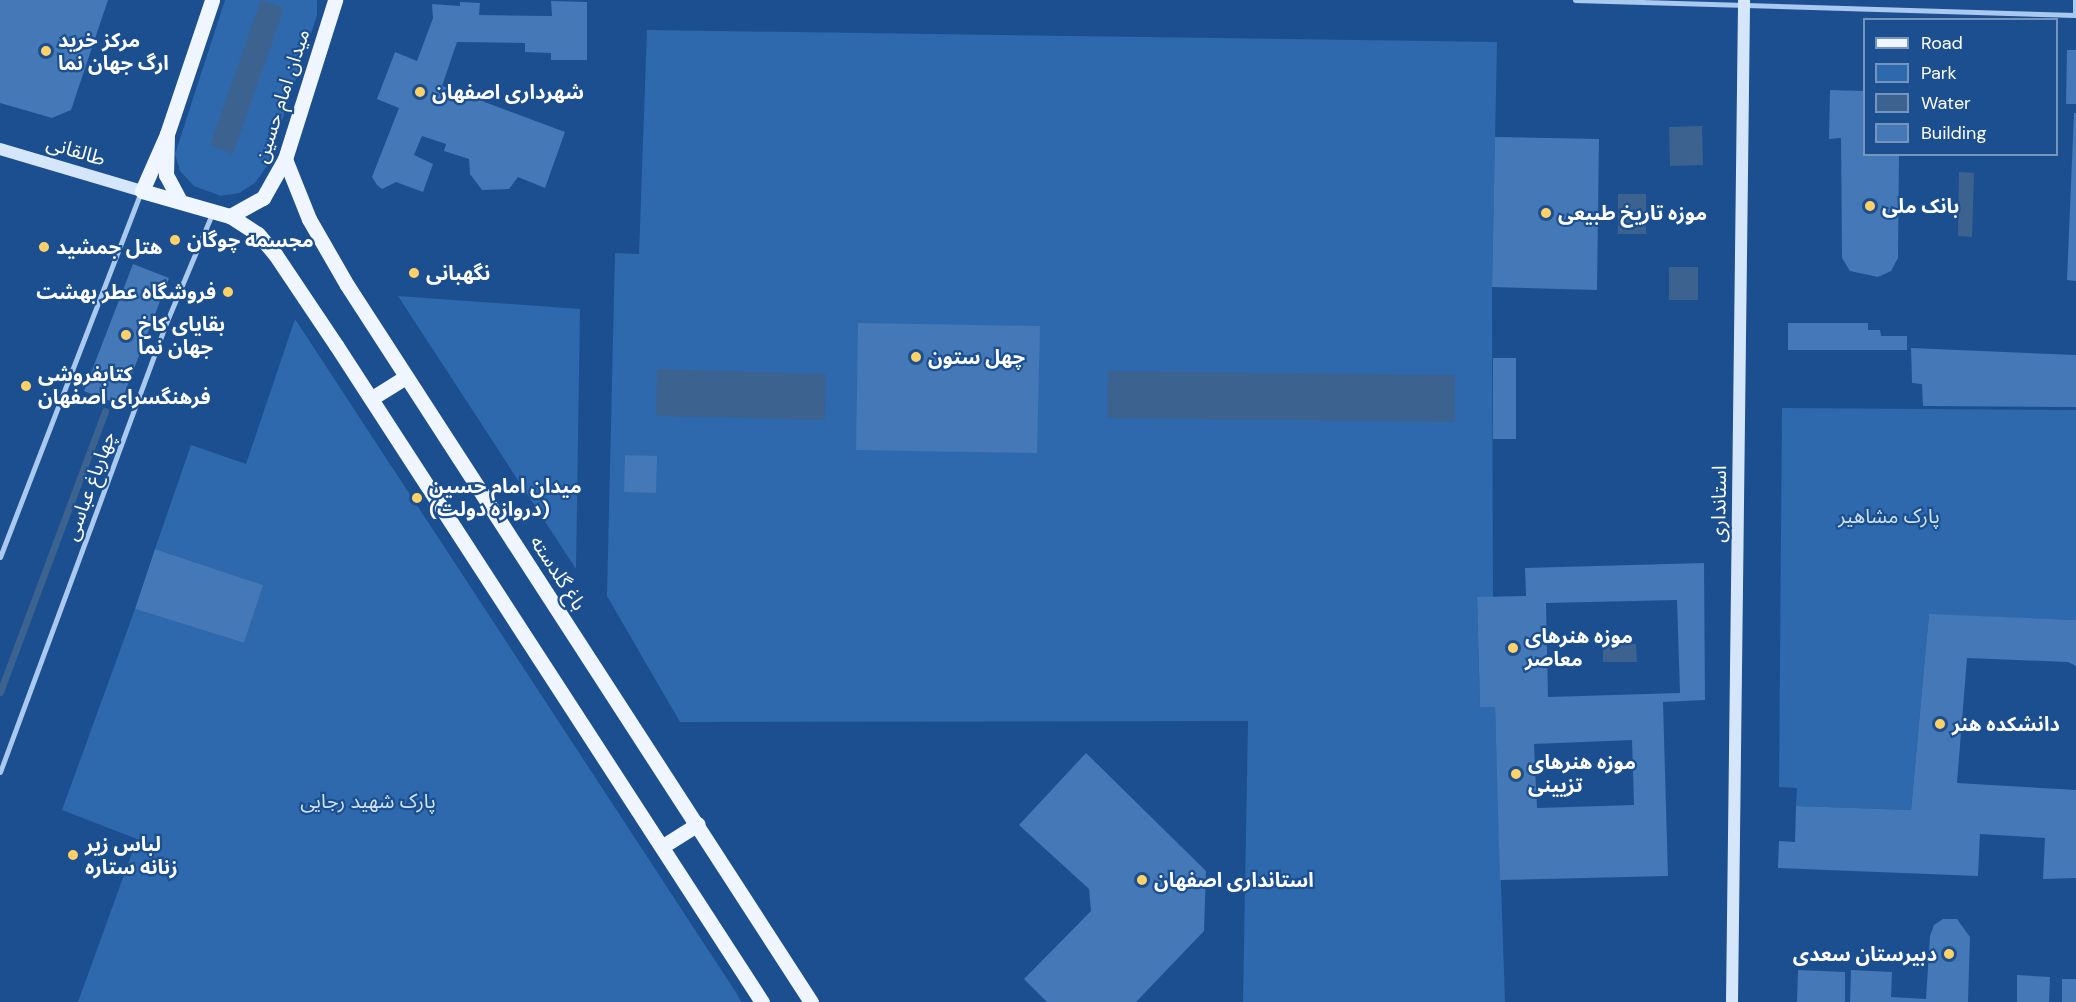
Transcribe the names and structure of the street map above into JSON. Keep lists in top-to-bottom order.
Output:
{
  "streets": {
    "main road": [
      "میدان امام حسین",
      "طالقانی",
      "استانداری",
      "باغ گلدسته"
    ],
    "street": ["چهارباغ عباسی"]
  },
  "crossings": [
    ["میدان امام حسین", "باغ گلدسته"]
  ],
  "parks": ["پارک مشاهیر", "پارک شهید رجایی"],
  "places": [
    "مرکز خرید ارگ جهان نما",
    "شهرداری اصفهان",
    "بانک ملی",
    "موزه تاریخ طبیعی",
    "مجسمه چوگان",
    "هتل جمشید",
    "نگهبانی",
    "فروشگاه عطر بهشت",
    "بقایای کاخ جهان نما",
    "چهل ستون",
    "کتابفروشی فرهنگسرای اصفهان",
    "میدان امام حسین (دروازه دولت)",
    "موزه هنرهای معاصر",
    "دانشکده هنر",
    "موزه هنرهای تزیینی",
    "لباس زیر زنانه ستاره",
    "استانداری اصفهان",
    "دبیرستان سعدی"
  ],
  "legend": [
    "Road",
    "Park",
    "Water",
    "Building"
  ]
}
